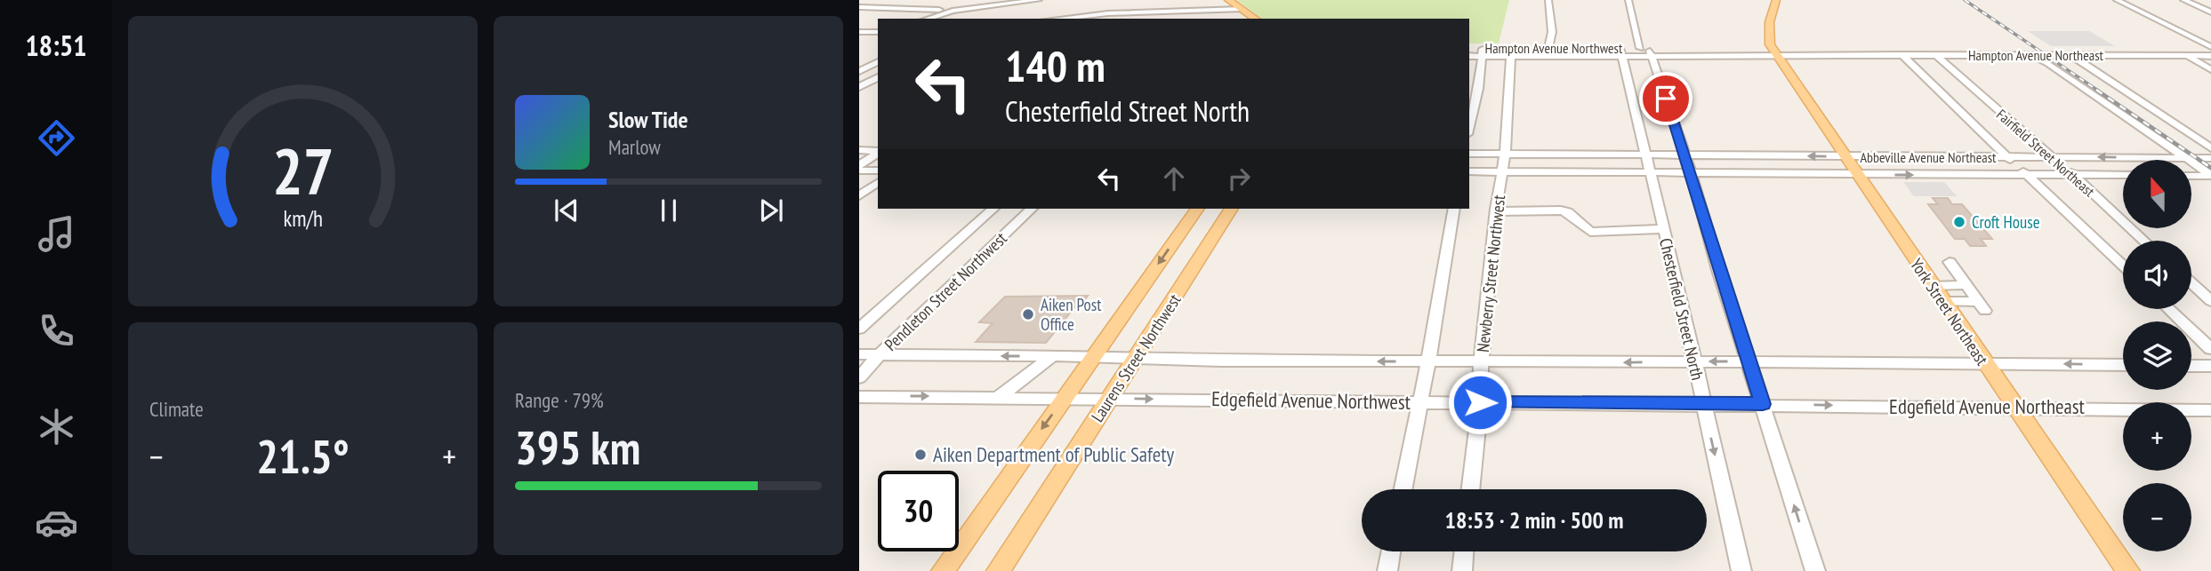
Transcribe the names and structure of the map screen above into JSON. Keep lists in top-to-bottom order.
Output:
{
  "streets": {
    "main road": ["York Street Northeast", "Laurens Street Northwest"],
    "street": [
      "Hampton Avenue Northwest",
      "Hampton Avenue Northeast",
      "Fairfield Street Northeast",
      "Abbeville Avenue Northeast",
      "Newberry Street Northwest",
      "Pendleton Street Northwest",
      "Chesterfield Street North",
      "Edgefield Avenue Northwest",
      "Edgefield Avenue Northeast"
    ]
  },
  "crossings": [
    ["Hampton Avenue Northwest", "Hampton Avenue Northeast"],
    ["Hampton Avenue Northwest", "Newberry Street Northwest"],
    ["Hampton Avenue Northwest", "Chesterfield Street North"],
    ["Hampton Avenue Northeast", "Fairfield Street Northeast"],
    ["Hampton Avenue Northeast", "Chesterfield Street North"],
    ["Hampton Avenue Northeast", "York Street Northeast"],
    ["Fairfield Street Northeast", "Abbeville Avenue Northeast"],
    ["Abbeville Avenue Northeast", "Newberry Street Northwest"],
    ["Abbeville Avenue Northeast", "Chesterfield Street North"],
    ["Abbeville Avenue Northeast", "York Street Northeast"],
    ["Newberry Street Northwest", "Edgefield Avenue Northwest"],
    ["Chesterfield Street North", "Edgefield Avenue Northwest"],
    ["York Street Northeast", "Edgefield Avenue Northeast"],
    ["Laurens Street Northwest", "Edgefield Avenue Northwest"],
    ["Edgefield Avenue Northwest", "Edgefield Avenue Northeast"]
  ],
  "places": ["Croft House", "Aiken Post Office", "Aiken Department of Public Safety"],
  "north": "top",
  "page": {
    "tabs": "18:51",
    "turn": ["140 m", "Chesterfield Street North"],
    "song": ["Slow Tide", "Marlow"],
    "map_buttons": ["+", "−"],
    "tile": [
      "Climate",
      ["Range · 79%", "395 km"]
    ],
    "heat": ["−", "21.5°", "+"],
    "limit": "30",
    "trip": "18:53 · 2 min · 500 m",
    "gauge": ["27", "km/h"]
  }
}
